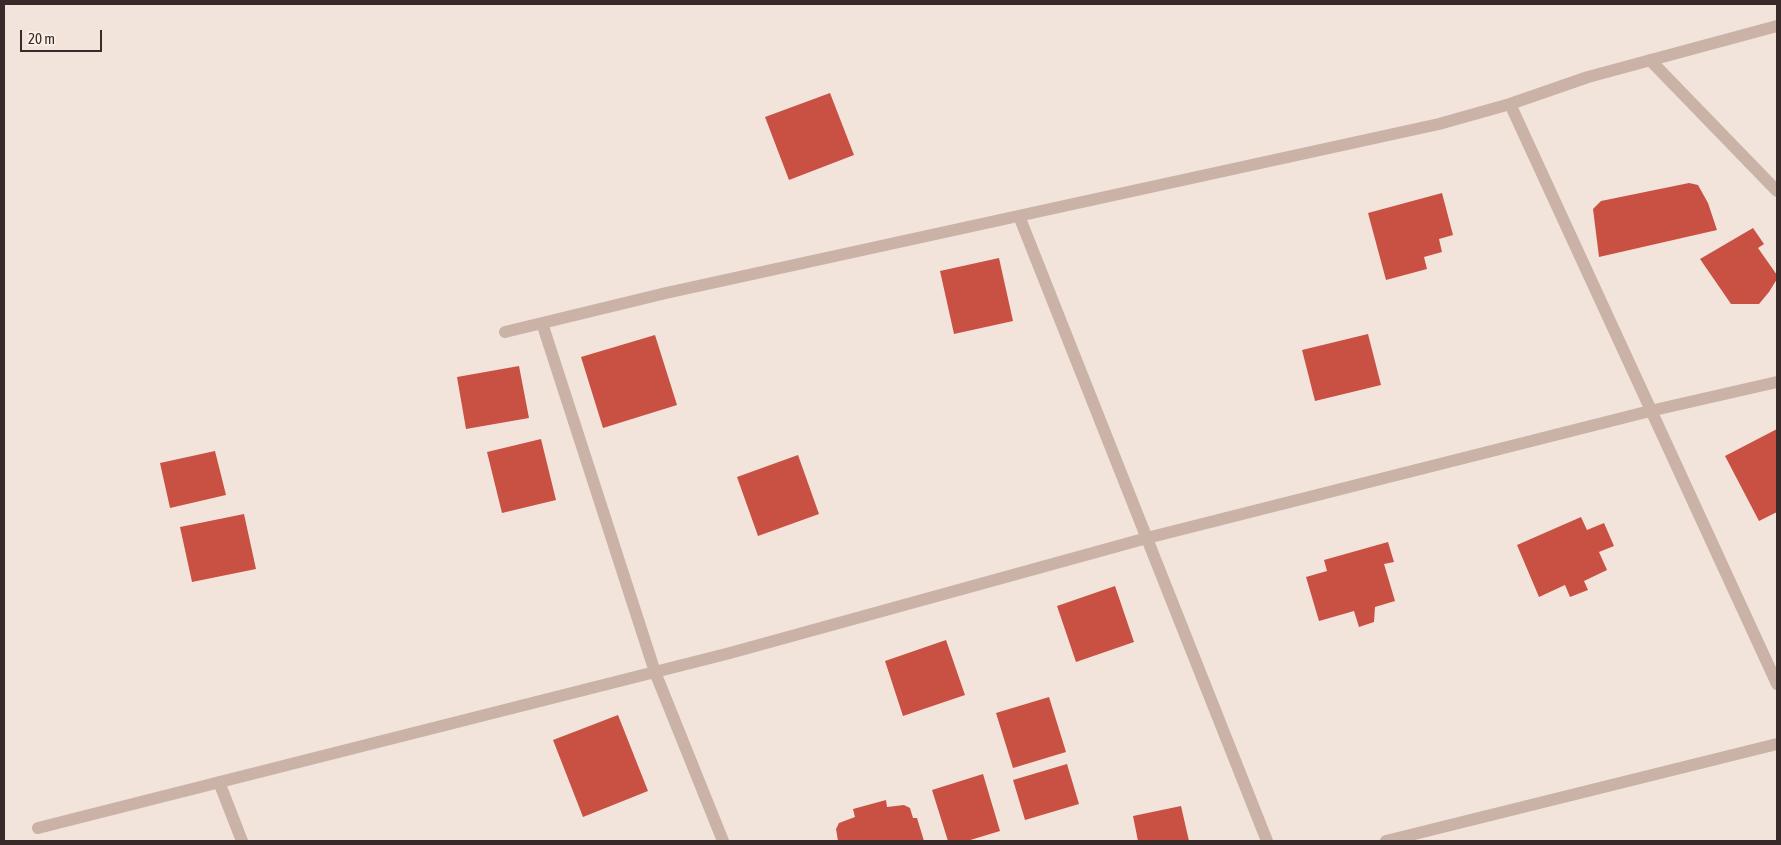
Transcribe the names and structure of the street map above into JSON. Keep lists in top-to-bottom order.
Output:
{
  "scale_bar": "20 m"
}
